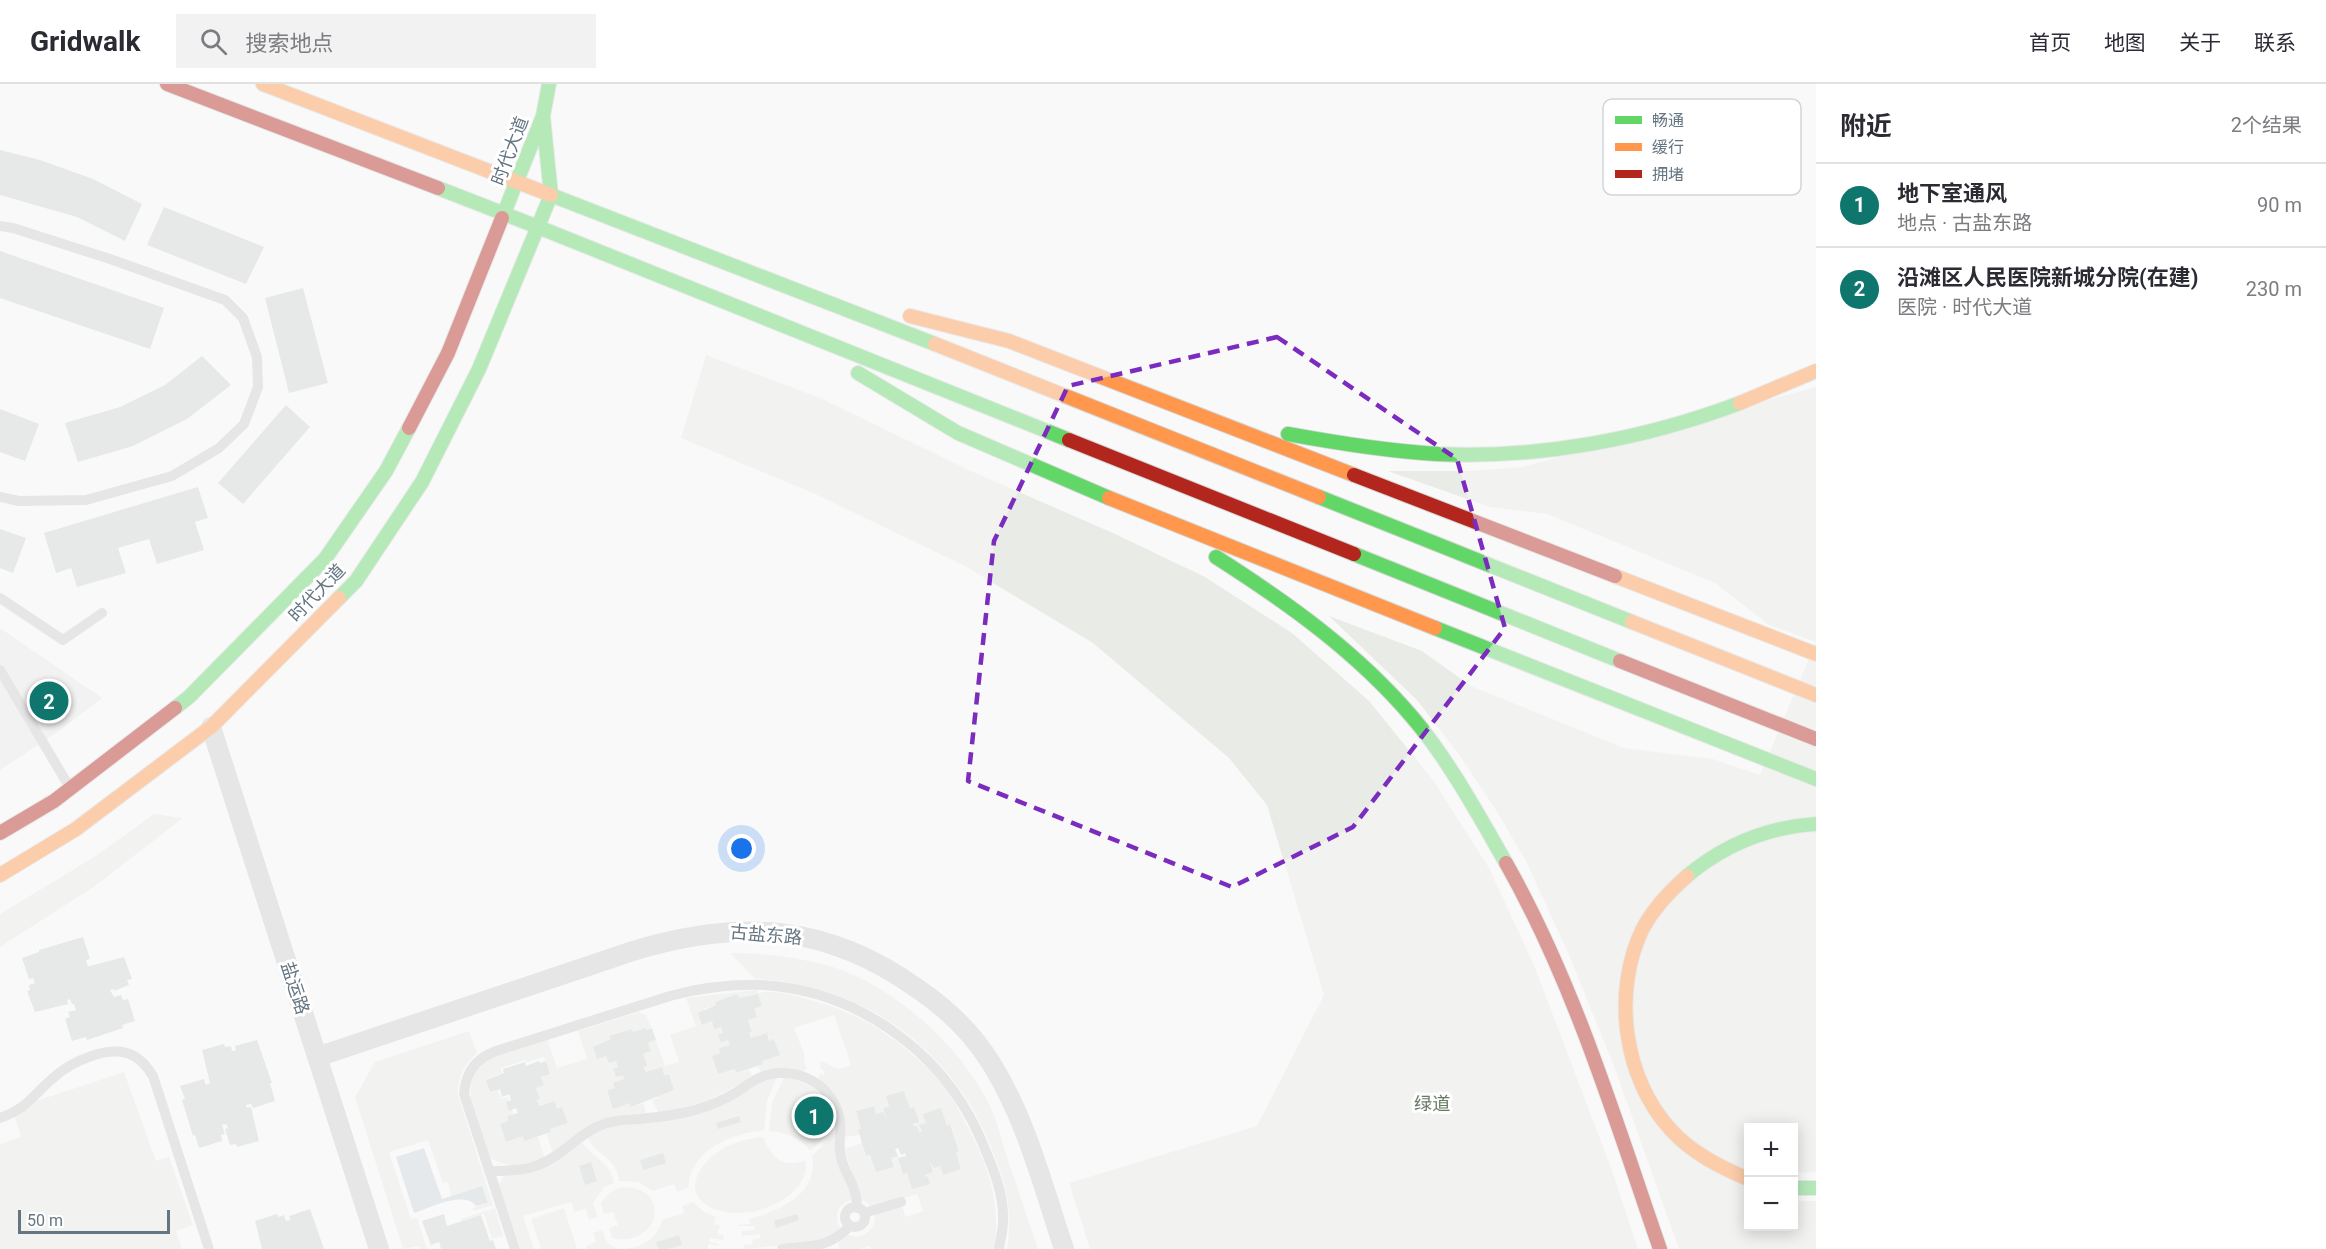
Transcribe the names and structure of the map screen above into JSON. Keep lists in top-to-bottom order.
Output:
{
  "streets": {
    "main road": ["时代大道"],
    "street": ["古盐东路", "盐运路"]
  },
  "crossings": [
    ["时代大道", "盐运路"],
    ["古盐东路", "盐运路"]
  ],
  "parks": ["绿道"],
  "legend": ["畅通", "缓行", "拥堵"],
  "scale_bar": "50 m",
  "page": {
    "header": "Gridwalk",
    "search": "搜索地点",
    "nav": [
      "首页",
      "地图",
      "关于",
      "联系"
    ],
    "heading": ["附近", "2个结果"],
    "list": [
      {
        "mark": "1",
        "name": "地下室通风",
        "note": "地点 · 古盐东路",
        "value": "90 m"
      },
      {
        "mark": "2",
        "name": "沿滩区人民医院新城分院(在建)",
        "note": "医院 · 时代大道",
        "value": "230 m"
      }
    ],
    "pins": ["2", "1"],
    "map_buttons": ["+", "−"],
    "scale": "50 m"
  }
}
